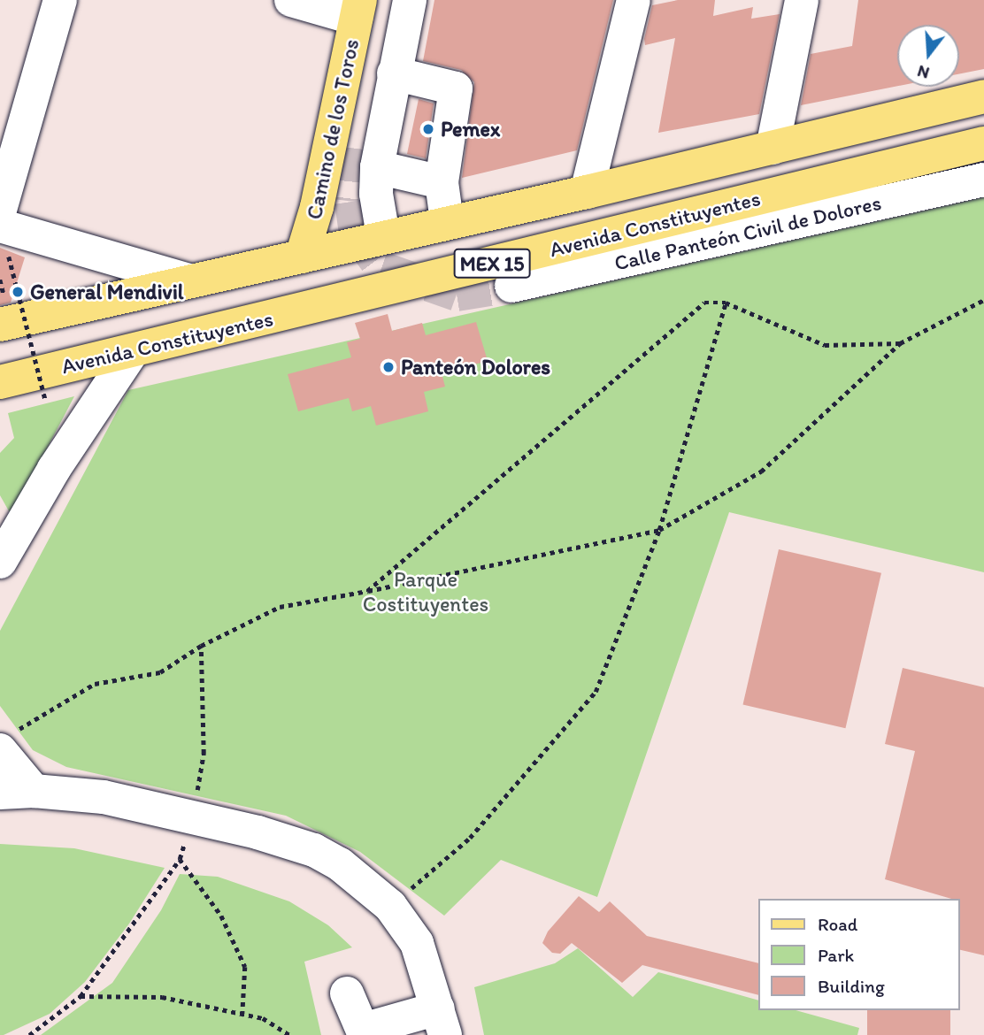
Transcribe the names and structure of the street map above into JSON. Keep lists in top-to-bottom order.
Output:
{
  "streets": {
    "main road": ["Camino de los Toros", "Avenida Constituyentes", "MEX 15"],
    "street": ["Calle Panteón Civil de Dolores"]
  },
  "crossings": [
    ["Camino de los Toros", "MEX 15"]
  ],
  "parks": ["Parque Costituyentes"],
  "places": ["Pemex", "General Mendivil", "Panteón Dolores"],
  "legend": ["Road", "Park", "Building"],
  "north": "bottom"
}
